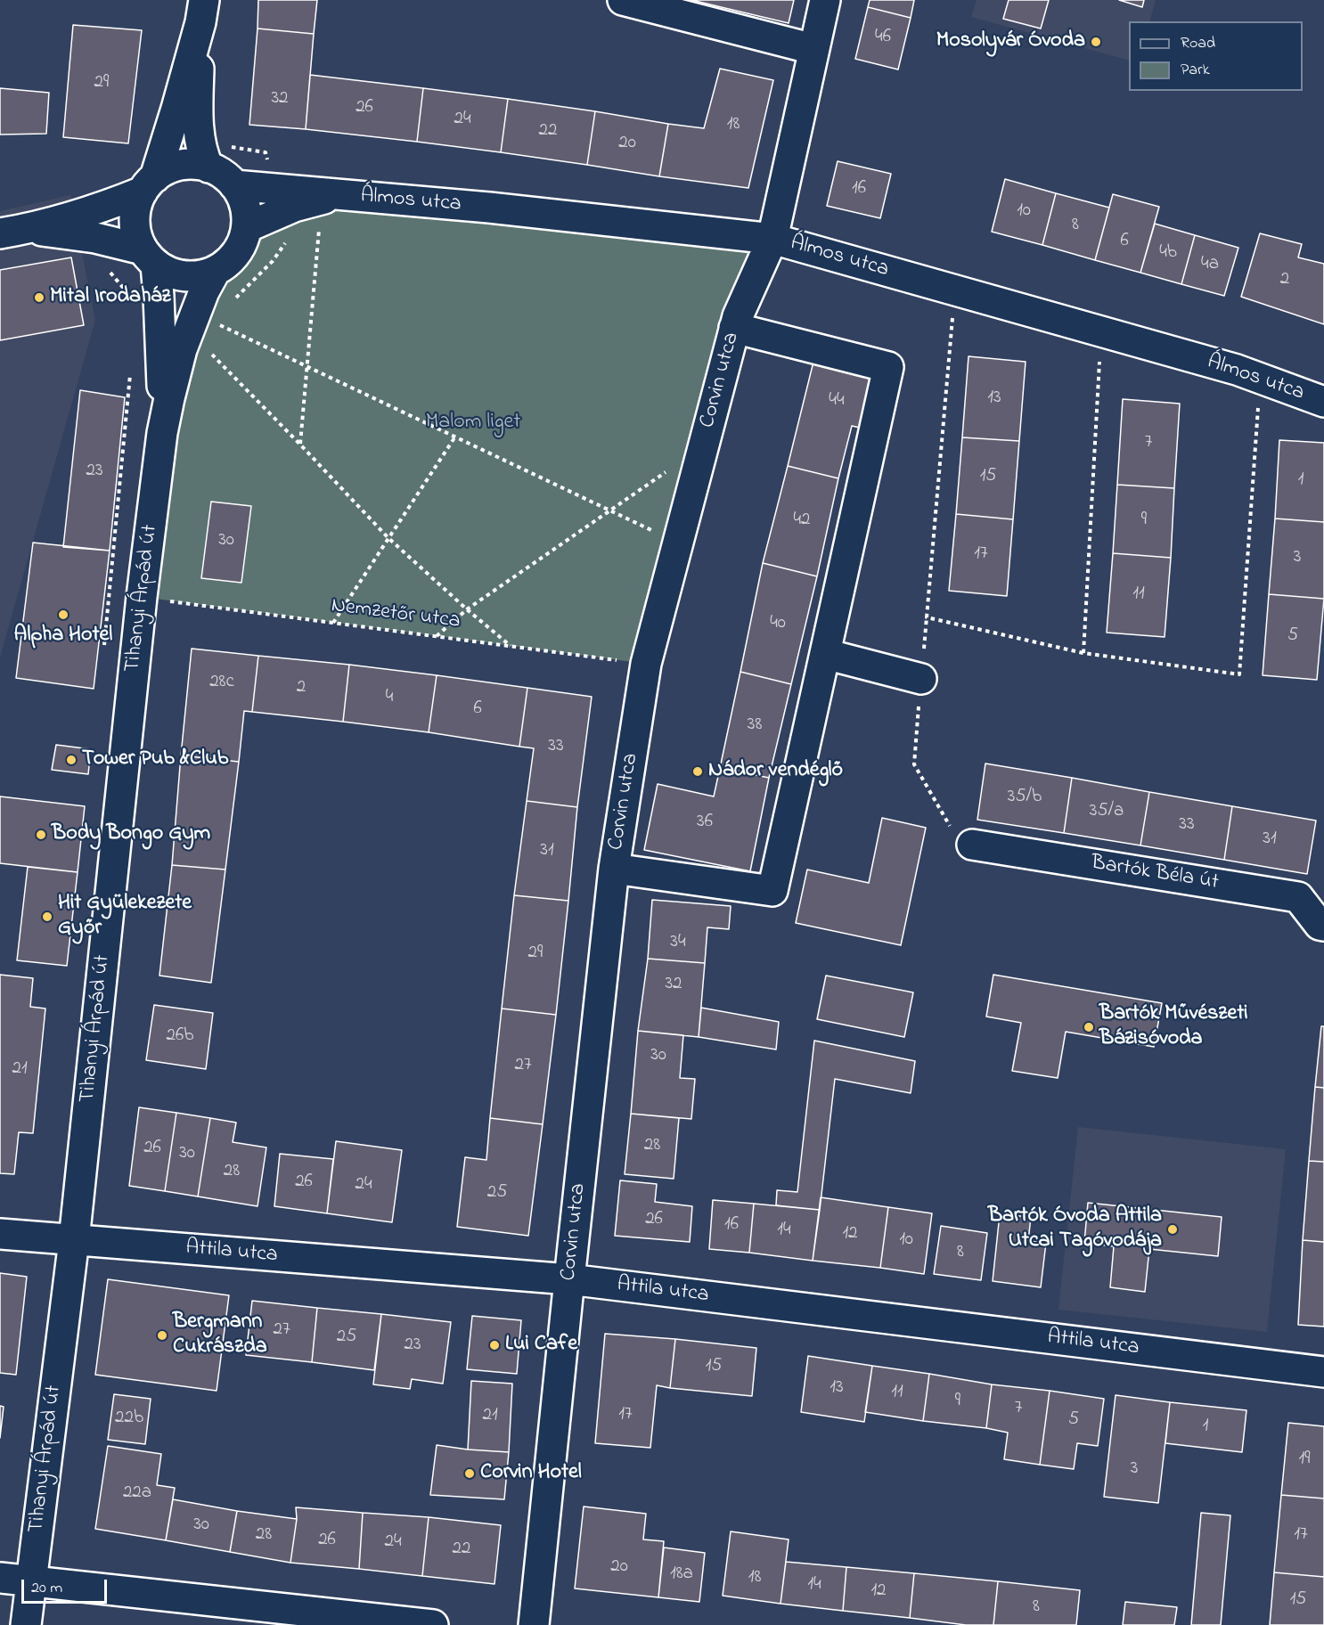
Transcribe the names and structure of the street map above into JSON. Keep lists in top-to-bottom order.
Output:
{
  "streets": {
    "street": [
      "Álmos utca",
      "Corvin utca",
      "Tihanyi Árpád út",
      "Bartók Béla út",
      "Attila utca"
    ],
    "path": ["Nemzetőr utca"]
  },
  "crossings": [
    ["Álmos utca", "Corvin utca"],
    ["Álmos utca", "Tihanyi Árpád út"],
    ["Corvin utca", "Nemzetőr utca"],
    ["Corvin utca", "Attila utca"],
    ["Tihanyi Árpád út", "Nemzetőr utca"],
    ["Tihanyi Árpád út", "Attila utca"]
  ],
  "parks": ["Malom liget"],
  "places": [
    "Mosolyvár Óvoda",
    "Mital Irodaház",
    "Alpha Hotel",
    "Tower Pub &Club",
    "Nádor vendéglő",
    "Body Bongo Gym",
    "Hit Gyülekezete Győr",
    "Bartók Művészeti Bázisóvoda",
    "Bartók Óvoda Attila Utcai Tagóvodája",
    "Bergmann Cukrászda",
    "Lui Cafe",
    "Corvin Hotel"
  ],
  "house_numbers": [
    "46",
    "29",
    "32",
    "26",
    "24",
    "18",
    "22",
    "20",
    "16",
    "10",
    "8",
    "6",
    "4b",
    "4a",
    "2",
    "13",
    "44",
    "7",
    "23",
    "15",
    "1",
    "42",
    "9",
    "30",
    "17",
    "3",
    "11",
    "40",
    "5",
    "28c",
    "2",
    "4",
    "6",
    "38",
    "33",
    "35/b",
    "35/a",
    "36",
    "33",
    "31",
    "31",
    "34",
    "29",
    "32",
    "26b",
    "30",
    "27",
    "21",
    "28",
    "26",
    "30",
    "28",
    "26",
    "24",
    "25",
    "26",
    "16",
    "14",
    "12",
    "10",
    "8",
    "27",
    "25",
    "23",
    "15",
    "13",
    "11",
    "9",
    "7",
    "17",
    "21",
    "22b",
    "5",
    "1",
    "19",
    "3",
    "22a",
    "30",
    "28",
    "17",
    "26",
    "24",
    "22",
    "20",
    "18a",
    "18",
    "14",
    "12",
    "15",
    "8"
  ],
  "legend": ["Road", "Park"],
  "scale_bar": "20 m"
}
